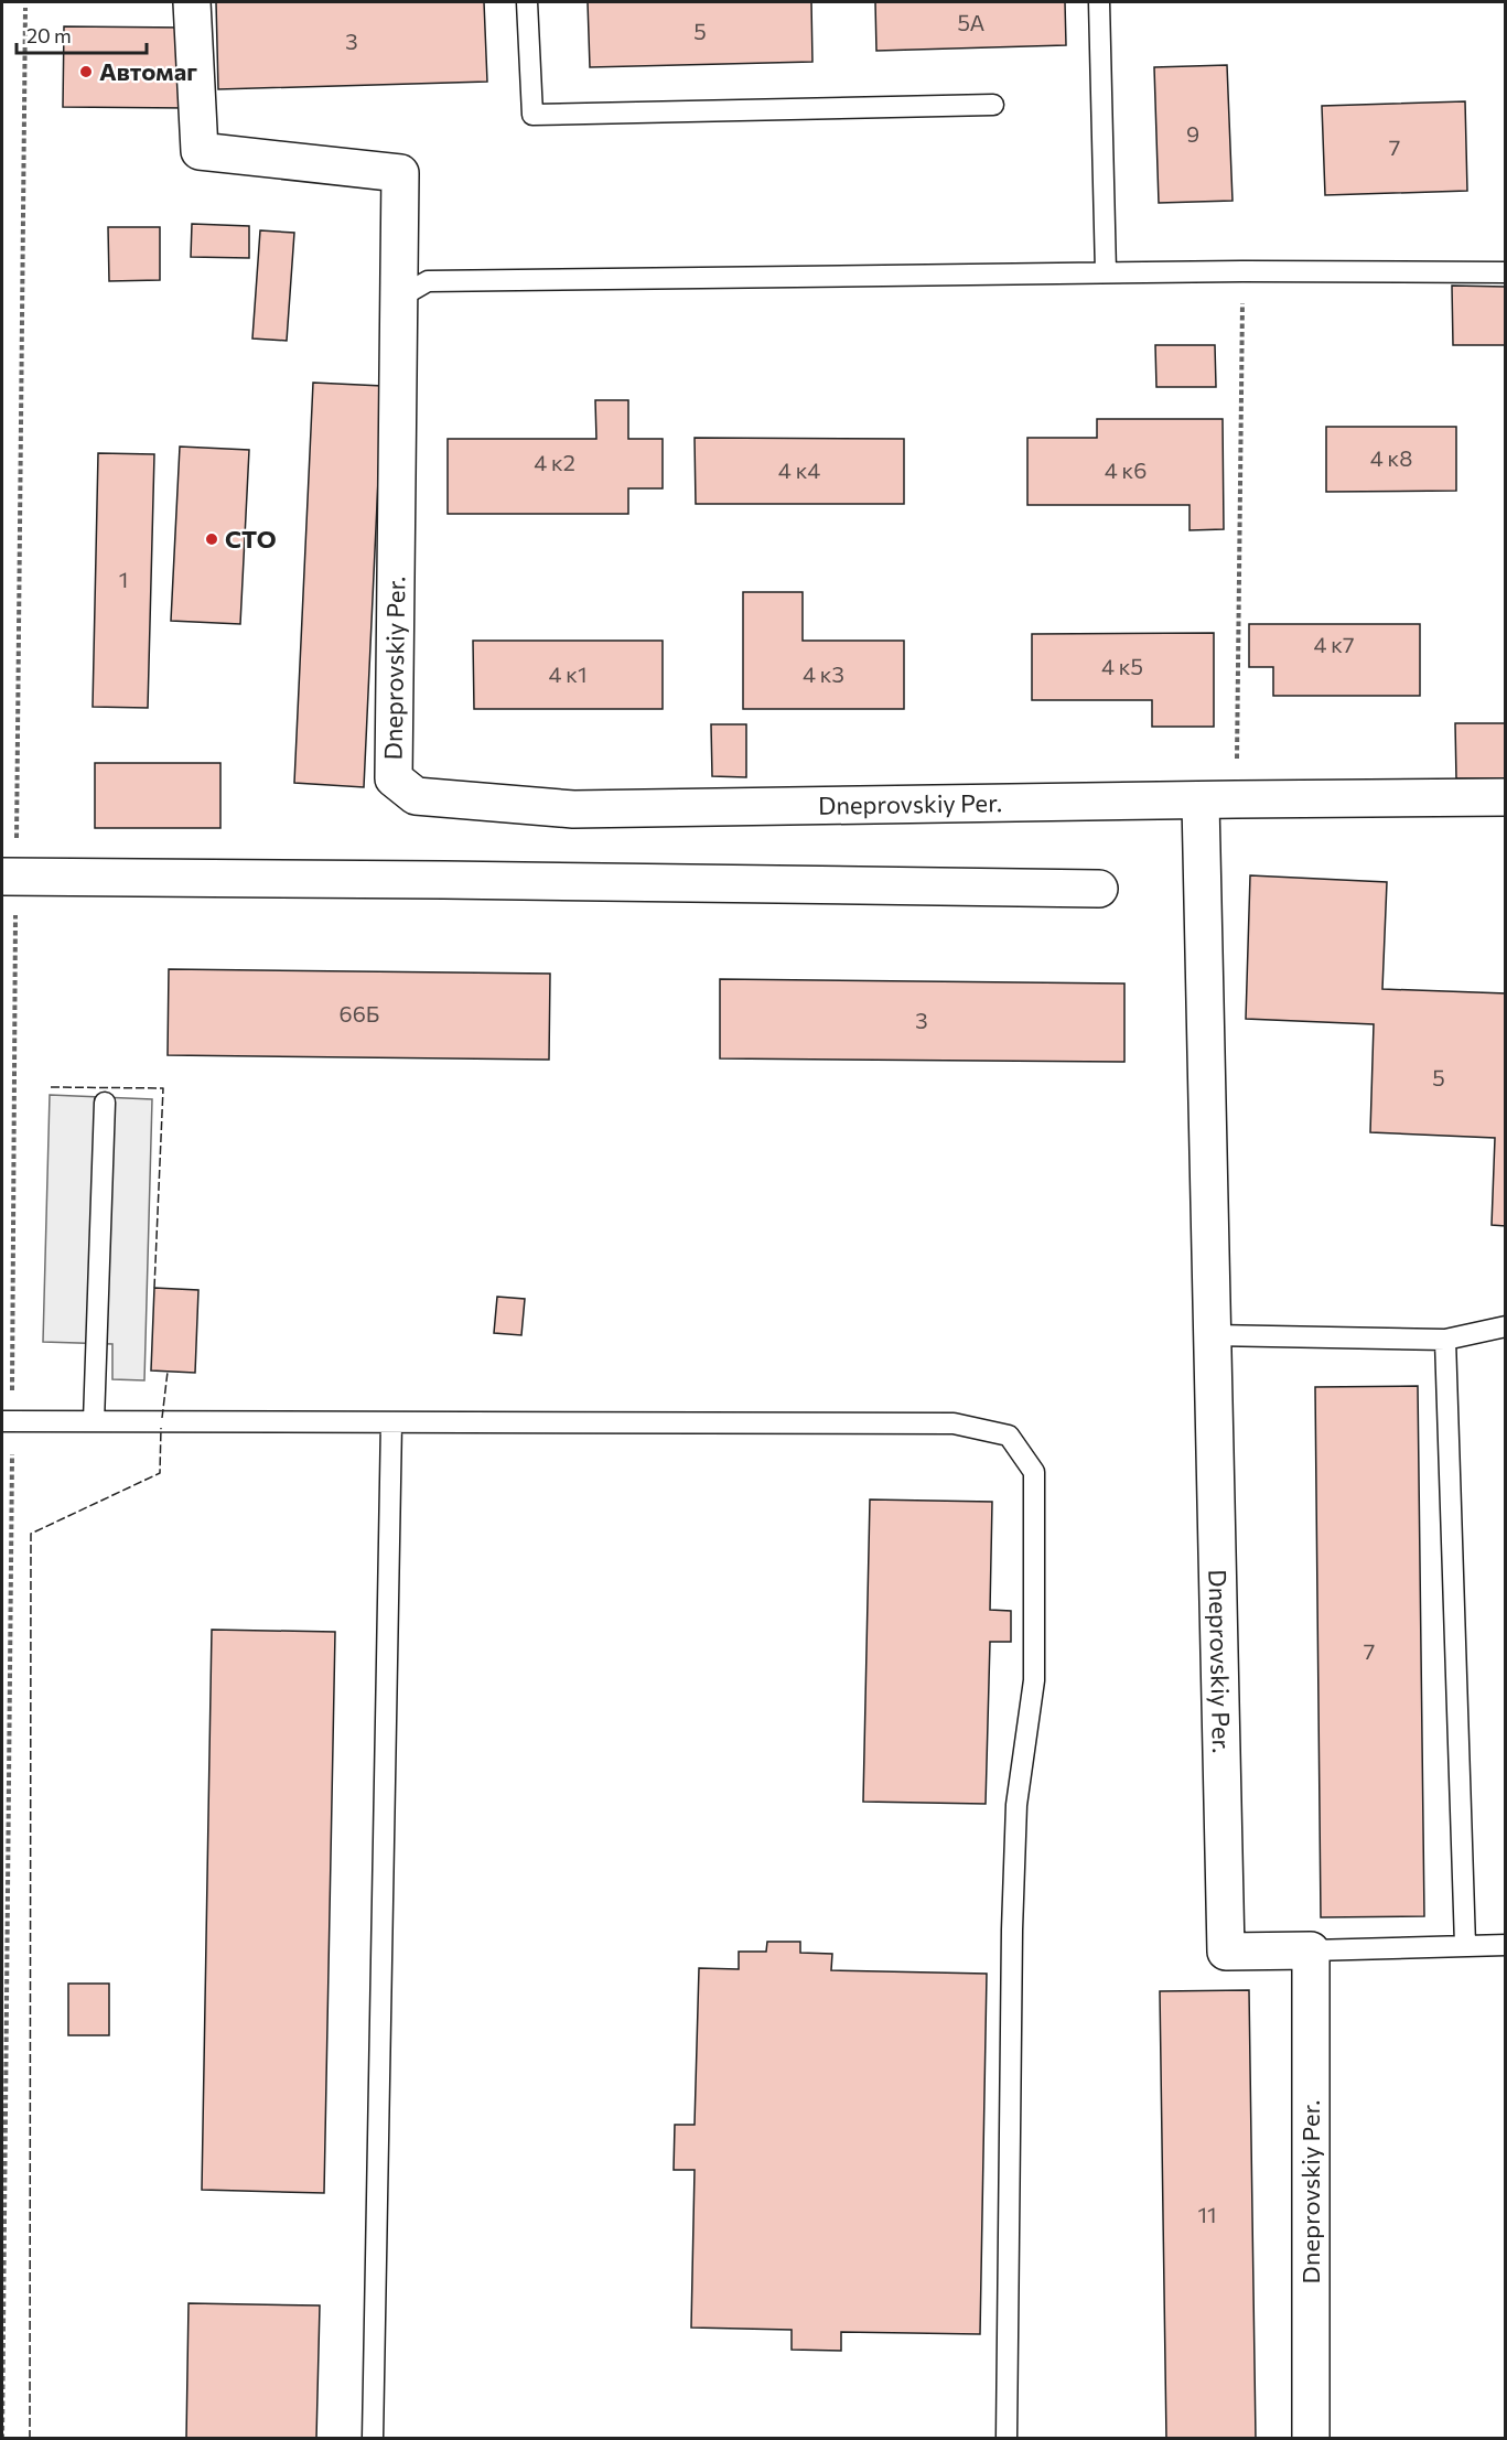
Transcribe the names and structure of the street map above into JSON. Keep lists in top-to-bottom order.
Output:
{
  "streets": {
    "street": ["Dneprovskiy Per."]
  },
  "places": ["Автомаг", "СТО"],
  "house_numbers": [
    "5А",
    "5",
    "3",
    "9",
    "7",
    "4 к8",
    "4 к2",
    "4 к4",
    "4 к6",
    "1",
    "4 к7",
    "4 к5",
    "4 к1",
    "4 к3",
    "66Б",
    "3",
    "5",
    "7",
    "11"
  ],
  "scale_bar": "20 m"
}
